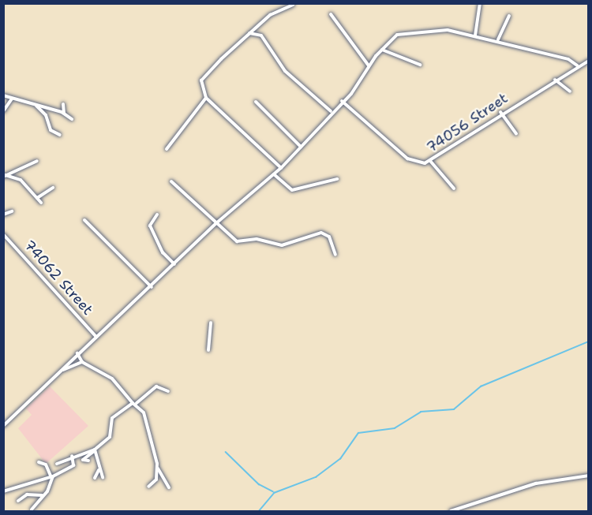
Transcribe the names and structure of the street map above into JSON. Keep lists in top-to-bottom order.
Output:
{
  "streets": {
    "street": ["74056 Street", "74062 Street"]
  }
}
